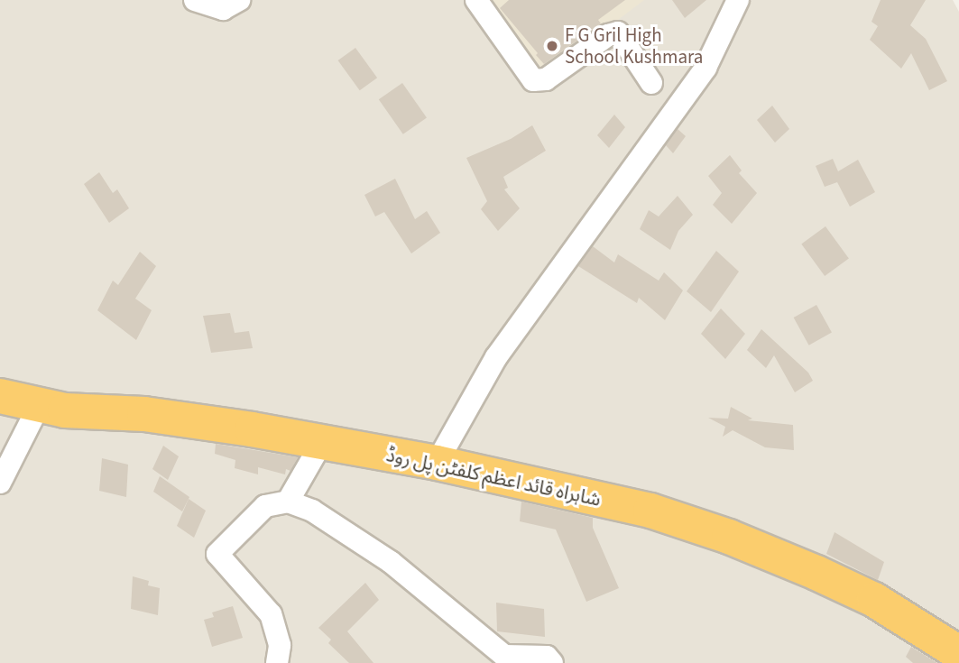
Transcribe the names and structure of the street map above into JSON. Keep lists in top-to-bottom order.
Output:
{
  "streets": {
    "highway": ["شاہراہ قائد اعظم کلفٹن پل روڈ"]
  },
  "places": ["F G Gril High School Kushmara"]
}
